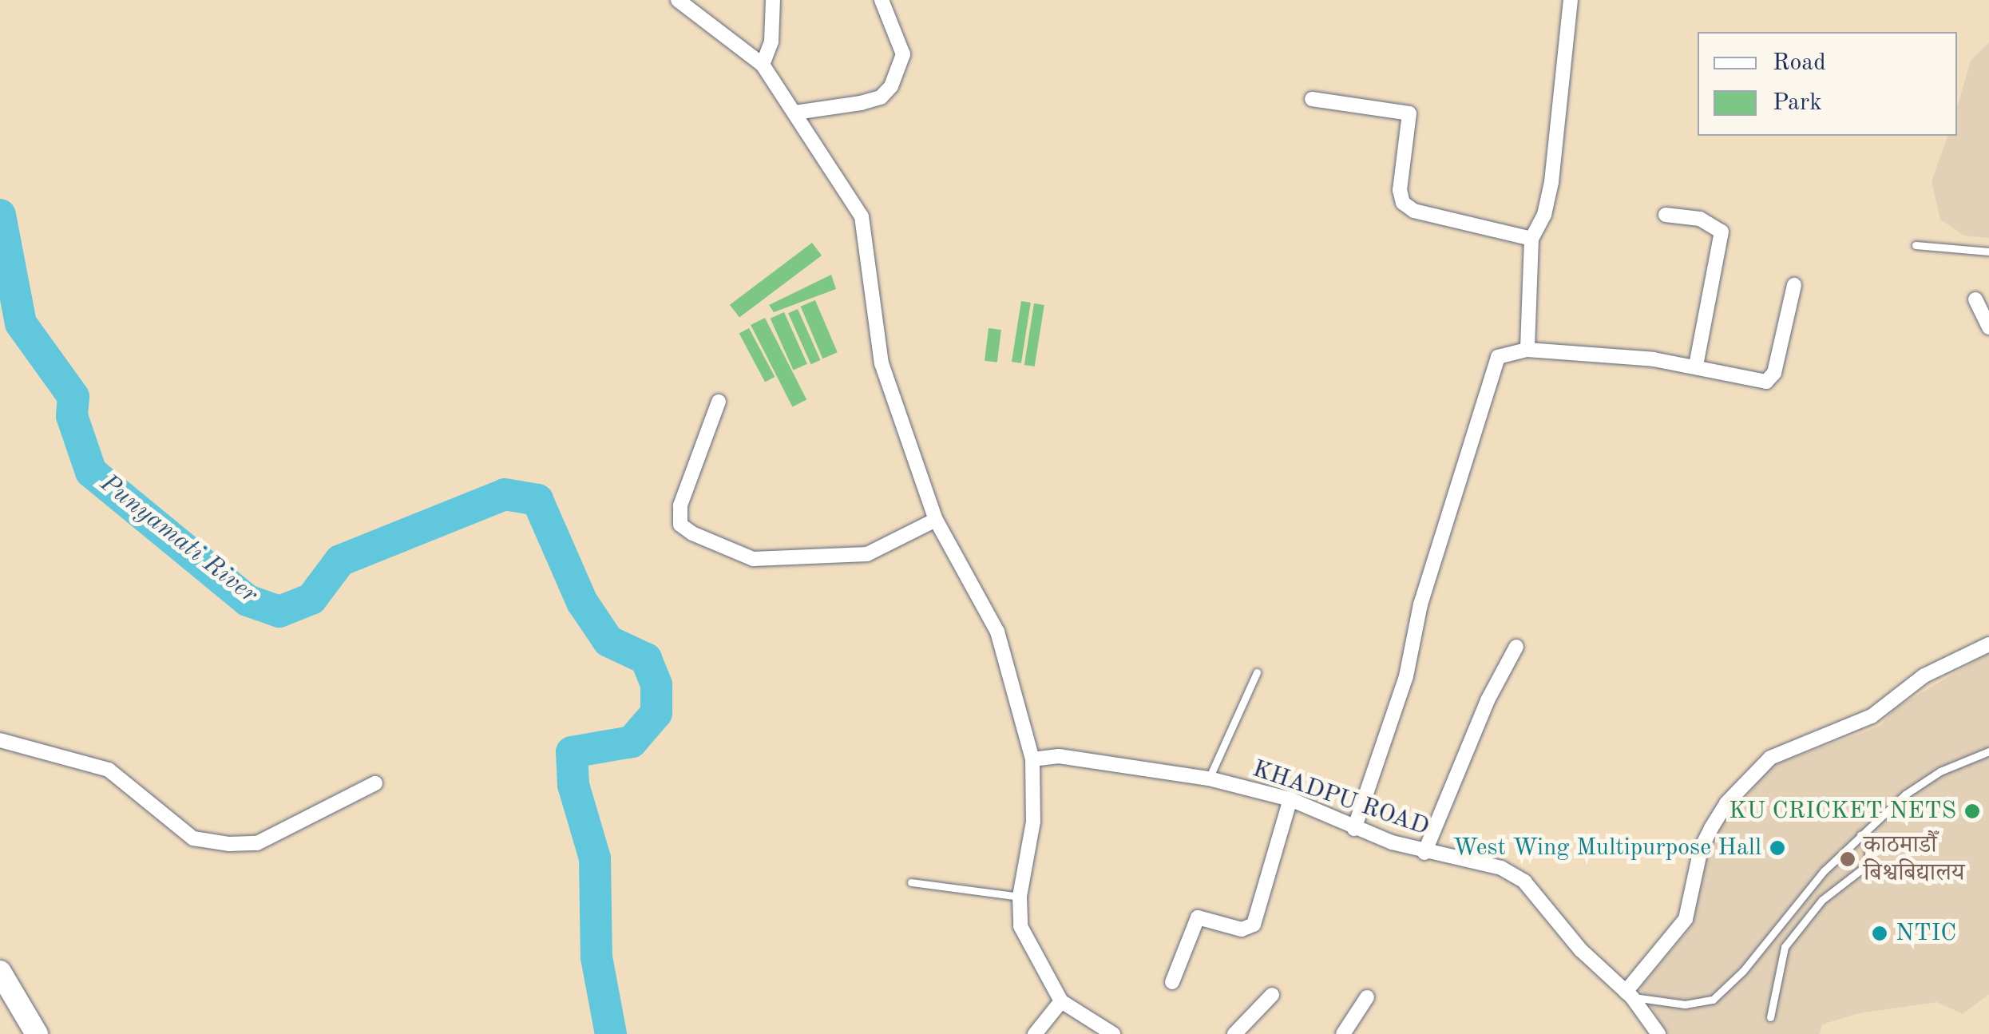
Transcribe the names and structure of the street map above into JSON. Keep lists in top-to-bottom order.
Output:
{
  "streets": {
    "street": ["KHADPU ROAD"]
  },
  "water": ["Punyamati River"],
  "places": [
    "KU CRICKET NETS",
    "West Wing Multipurpose Hall",
    "काठमाडौँ बिश्वबिद्यालय",
    "NTIC"
  ],
  "legend": ["Road", "Park"]
}
